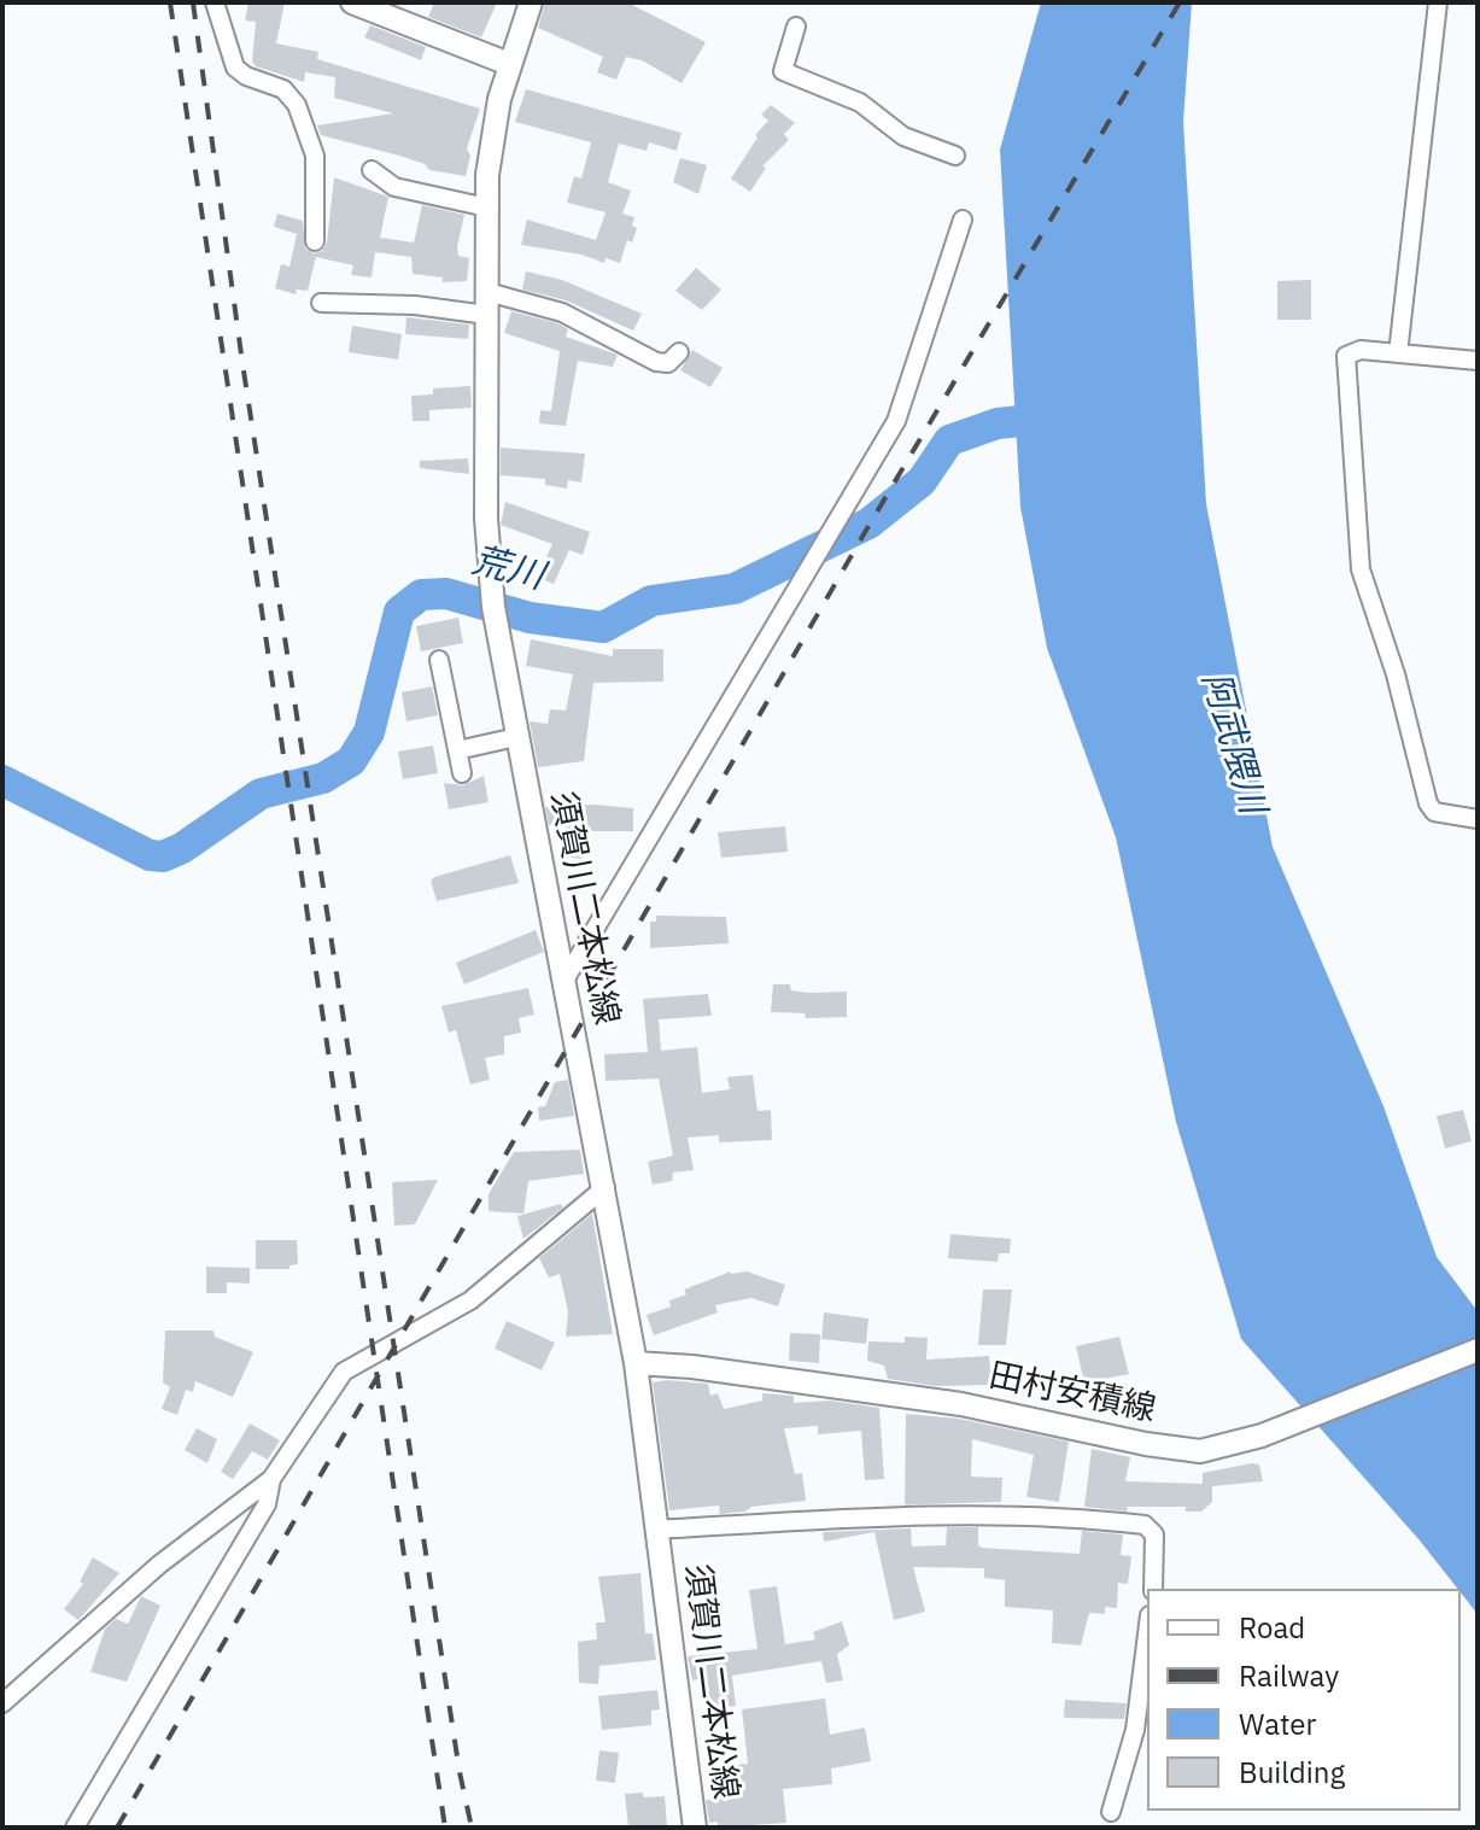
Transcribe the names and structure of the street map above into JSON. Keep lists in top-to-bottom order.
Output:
{
  "streets": {
    "main road": ["須賀川二本松線", "田村安積線"]
  },
  "crossings": [
    ["須賀川二本松線", "田村安積線"]
  ],
  "water": ["荒川", "阿武隈川"],
  "legend": [
    "Road",
    "Railway",
    "Water",
    "Building"
  ]
}
